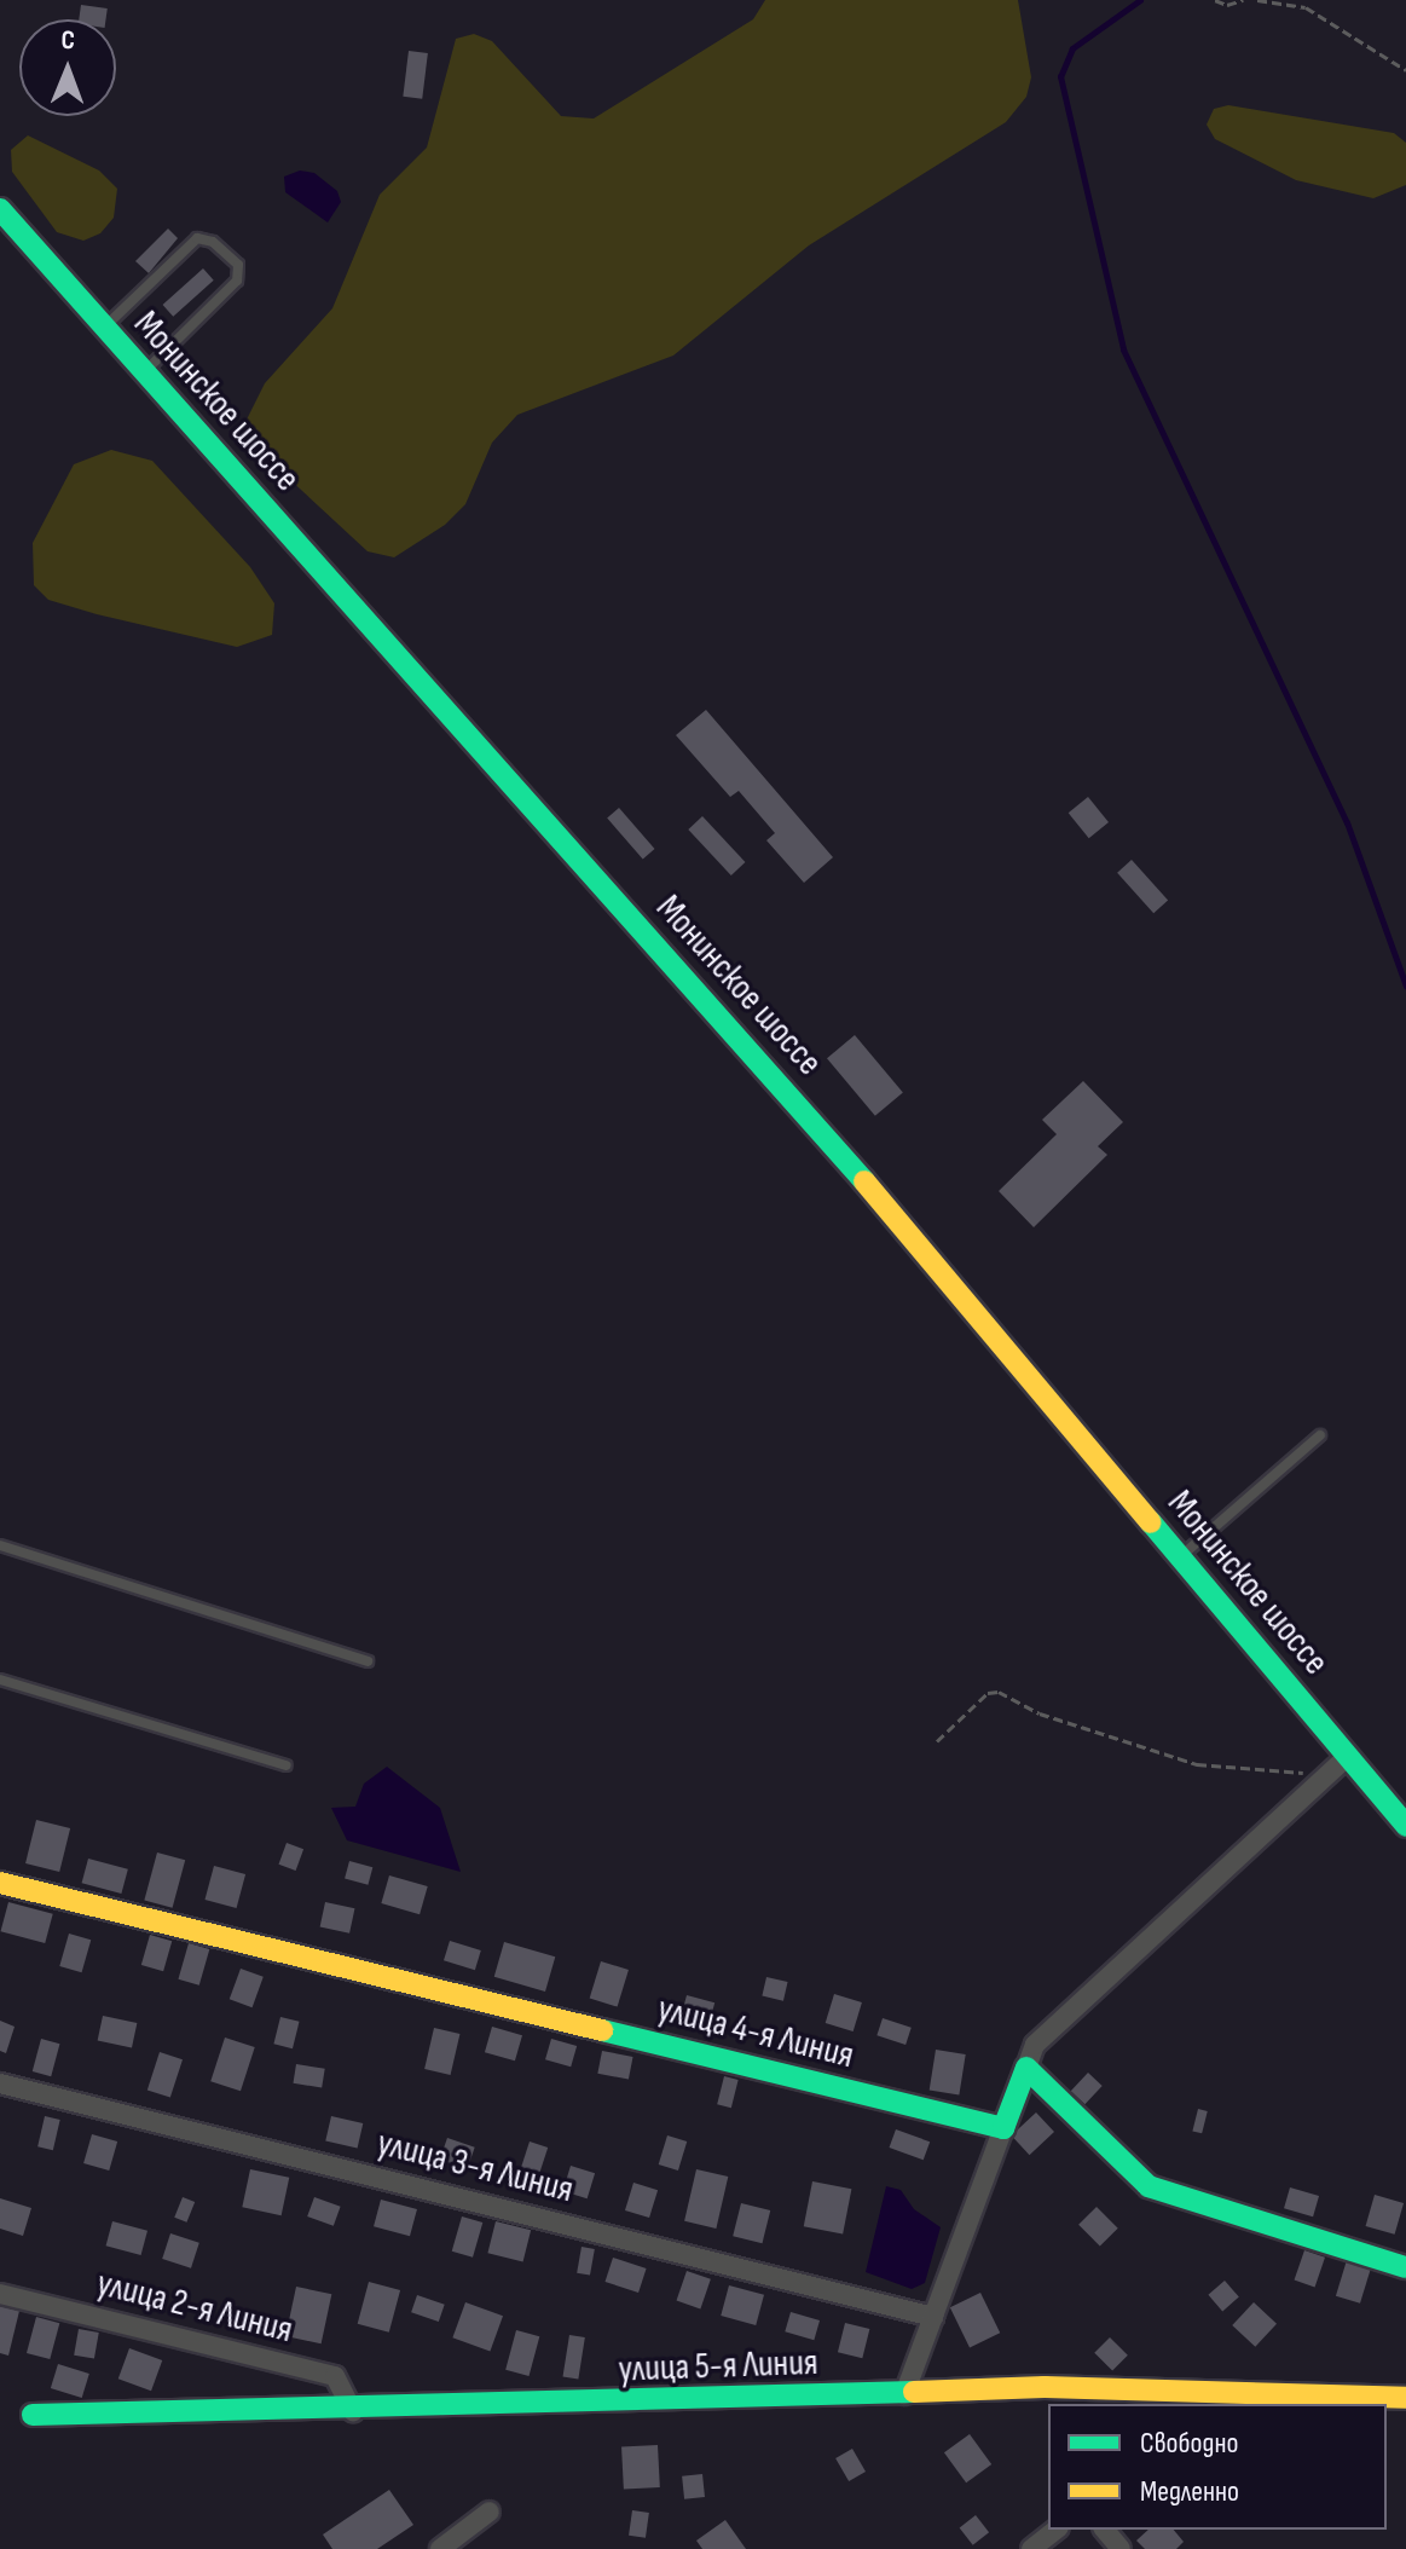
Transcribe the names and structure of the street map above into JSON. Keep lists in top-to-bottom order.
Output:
{
  "streets": {
    "street": [
      "Монинское шоссе",
      "улица 4-я Линия",
      "улица 3-я Линия",
      "улица 2-я Линия",
      "улица 5-я Линия"
    ]
  },
  "crossings": [
    ["улица 2-я Линия", "улица 5-я Линия"]
  ],
  "legend": ["Свободно", "Медленно"],
  "north": "top"
}
